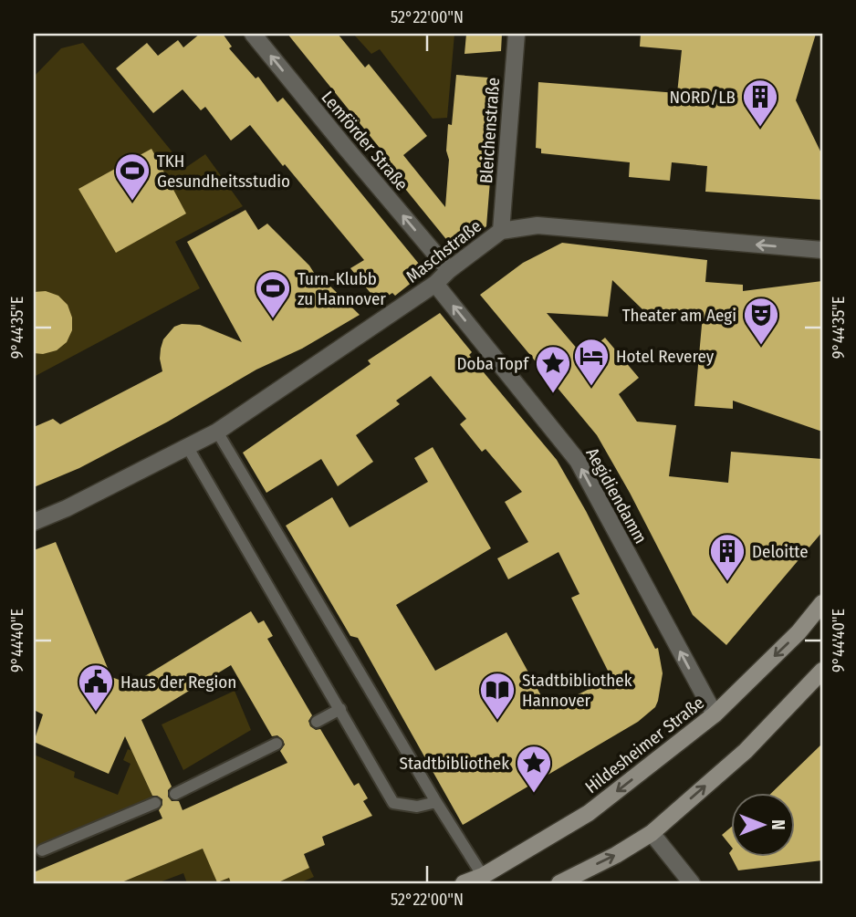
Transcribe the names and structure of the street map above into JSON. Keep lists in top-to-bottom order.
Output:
{
  "streets": {
    "main road": ["Hildesheimer Straße"],
    "street": [
      "Bleichenstraße",
      "Lemförder Straße",
      "Maschstraße",
      "Aegidiendamm"
    ]
  },
  "crossings": [
    ["Bleichenstraße", "Maschstraße"],
    ["Lemförder Straße", "Maschstraße"],
    ["Maschstraße", "Aegidiendamm"],
    ["Aegidiendamm", "Hildesheimer Straße"]
  ],
  "one_way": ["Lemförder Straße", "Maschstraße", "Aegidiendamm"],
  "places": {
    "building": ["NORD/LB", "Deloitte"],
    "sports": ["TKH Gesundheitsstudio", "Turn-Klubb zu Hannover"],
    "theatre": ["Theater am Aegi"],
    "hotel": ["Hotel Reverey"],
    "place": ["Doba Topf", "Stadtbibliothek"],
    "public building": ["Haus der Region"],
    "library": ["Stadtbibliothek Hannover"]
  },
  "north": "right",
  "coordinates": ["52°22'00\"N", "9°44'35\"E", "9°44'40\"E"]
}
